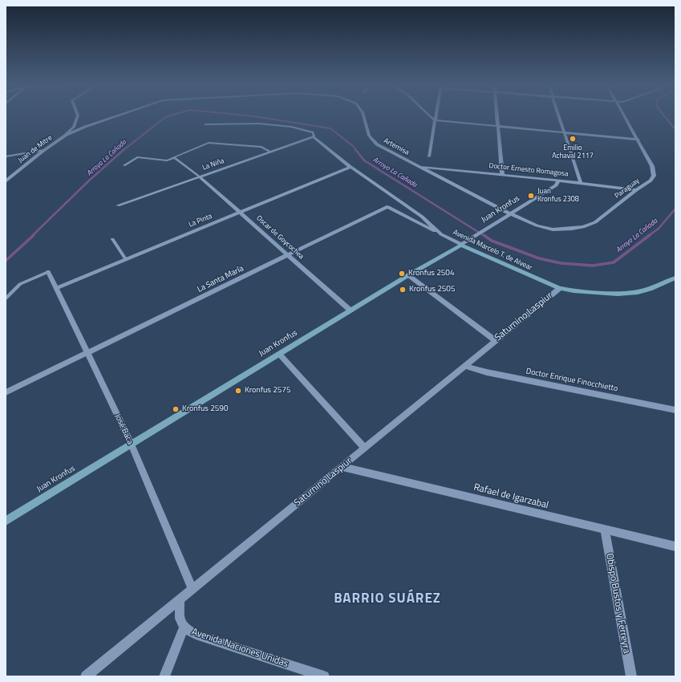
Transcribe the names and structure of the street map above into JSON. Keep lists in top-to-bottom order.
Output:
{
  "streets": {
    "main road": ["Juan Kronfus", "Avenida Marcelo T. de Alvear"],
    "street": [
      "Artemisa",
      "Juan de Mitre",
      "La Niña",
      "Doctor Ernesto Romagosa",
      "Paraguay",
      "La Pinta",
      "Oscar de Goycochea",
      "La Santa María",
      "Saturnino Laspiur",
      "Doctor Enrique Finocchietto",
      "José Baca",
      "Rafael de Igarzabal",
      "Obispo Bustos y Ferreyra",
      "Avenida Naciones Unidas"
    ]
  },
  "crossings": [
    ["Artemisa", "Juan de Mitre"],
    ["Artemisa", "Doctor Ernesto Romagosa"],
    ["Artemisa", "Paraguay"],
    ["Artemisa", "Juan Kronfus"],
    ["La Niña", "Oscar de Goycochea"],
    ["La Niña", "Avenida Marcelo T. de Alvear"],
    ["Doctor Ernesto Romagosa", "Paraguay"],
    ["Doctor Ernesto Romagosa", "Juan Kronfus"],
    ["Paraguay", "Juan Kronfus"],
    ["Juan Kronfus", "Oscar de Goycochea"],
    ["Juan Kronfus", "Avenida Marcelo T. de Alvear"],
    ["Juan Kronfus", "José Baca"],
    ["La Pinta", "Oscar de Goycochea"],
    ["La Pinta", "Avenida Marcelo T. de Alvear"],
    ["La Pinta", "José Baca"],
    ["Oscar de Goycochea", "La Santa María"],
    ["Avenida Marcelo T. de Alvear", "La Santa María"],
    ["Avenida Marcelo T. de Alvear", "Saturnino Laspiur"],
    ["La Santa María", "José Baca"],
    ["Saturnino Laspiur", "Doctor Enrique Finocchietto"],
    ["Saturnino Laspiur", "José Baca"],
    ["Saturnino Laspiur", "Rafael de Igarzabal"],
    ["Saturnino Laspiur", "Avenida Naciones Unidas"],
    ["Rafael de Igarzabal", "Obispo Bustos y Ferreyra"]
  ],
  "districts": ["BARRIO SUÁREZ"],
  "water": ["Arroyo La Cañada"],
  "places": [
    "Emilio Achaval 2117",
    "Juan Kronfus 2308",
    "Kronfus 2504",
    "Kronfus 2505",
    "Kronfus 2575",
    "Kronfus 2590"
  ]
}
